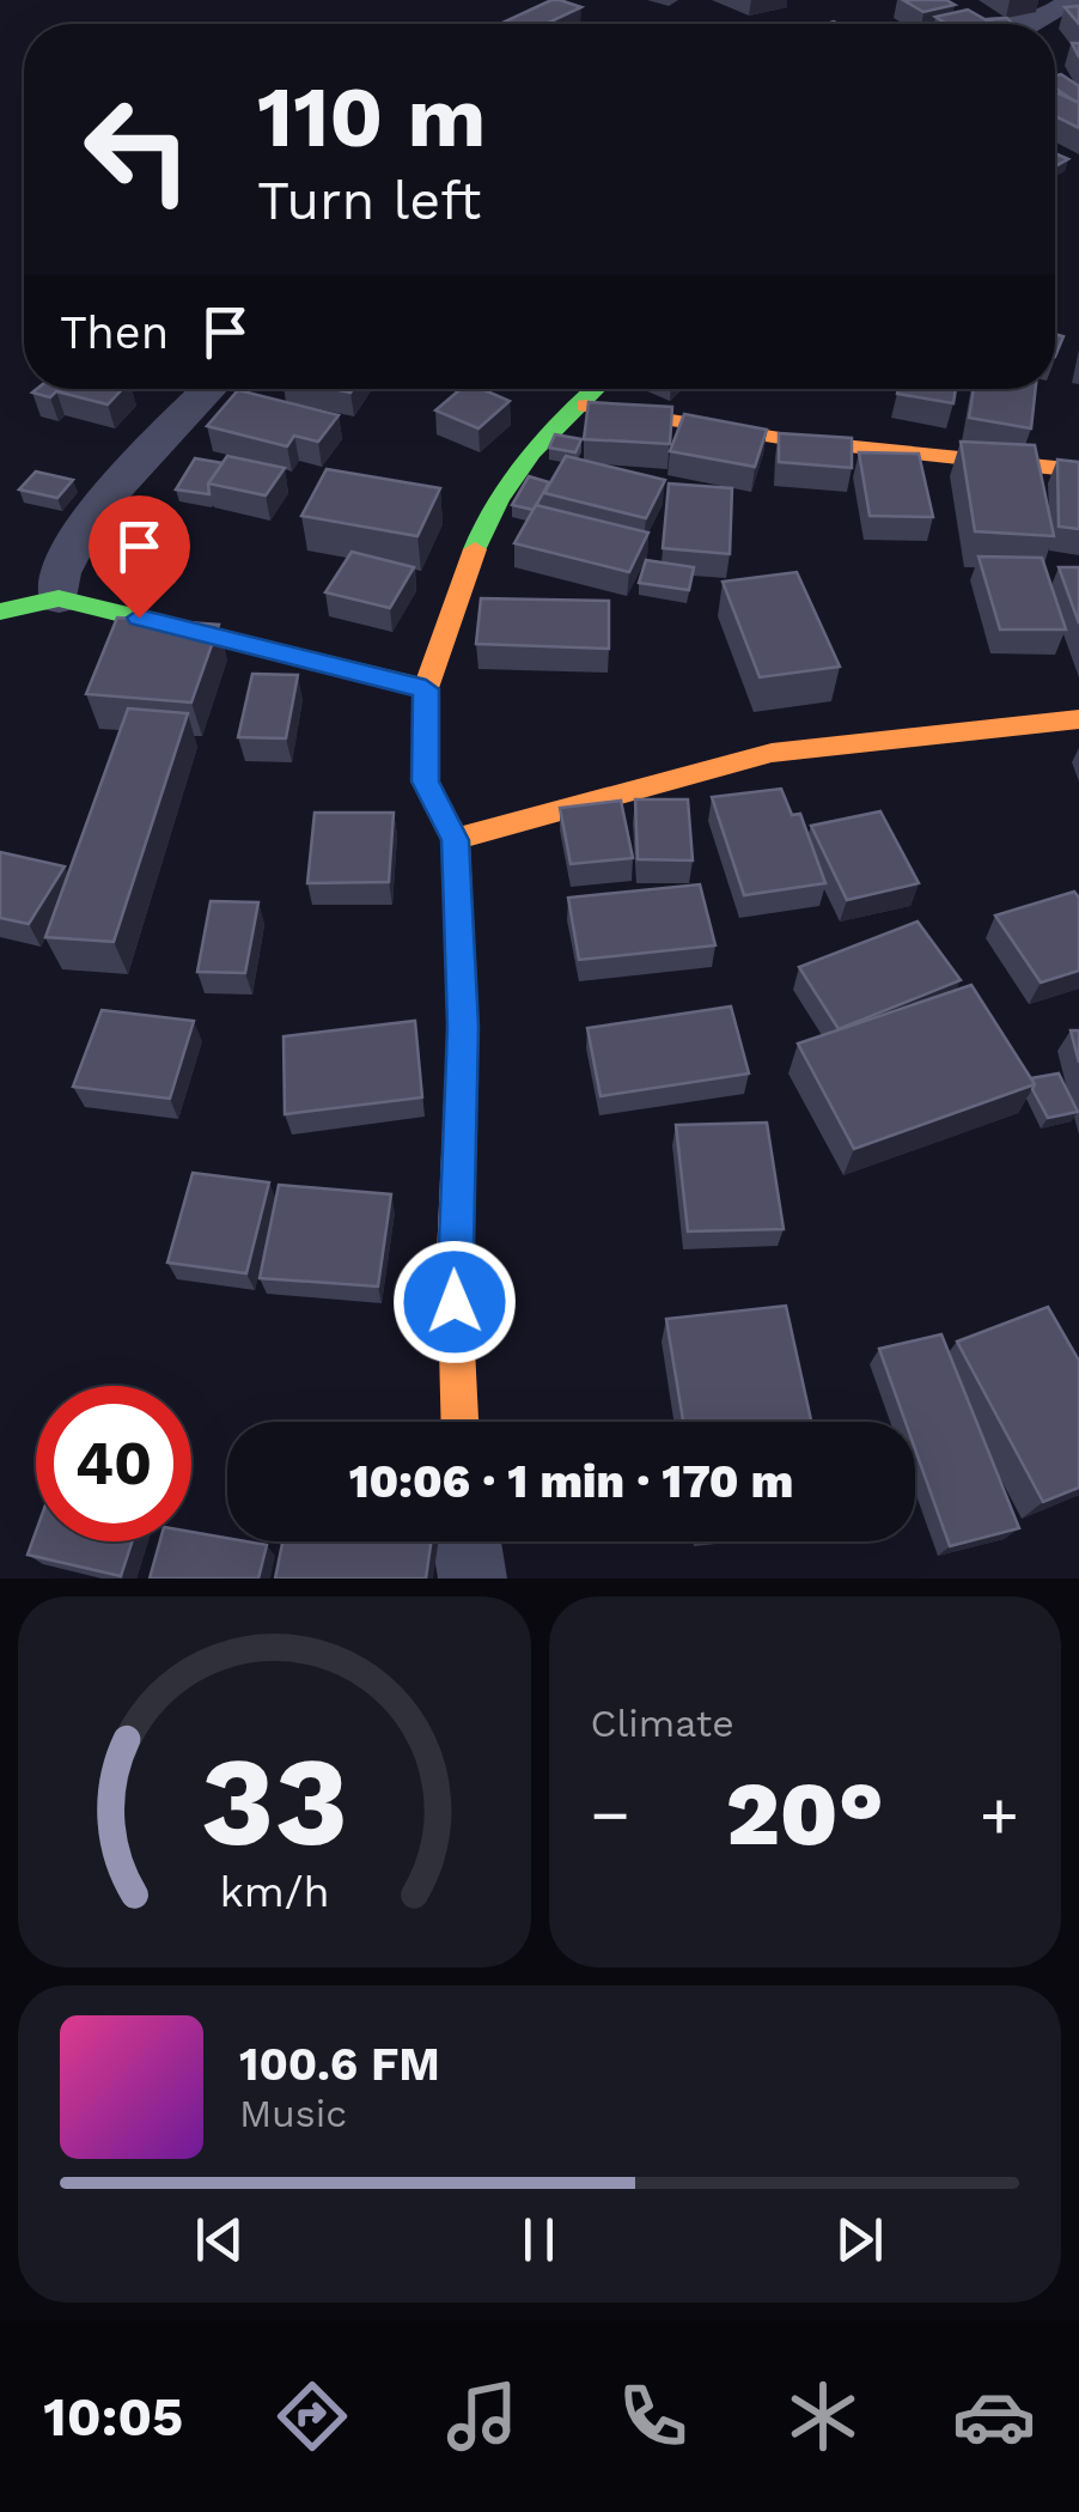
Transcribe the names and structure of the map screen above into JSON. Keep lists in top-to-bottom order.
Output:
{
  "page": {
    "turn": ["110 m", "Turn left"],
    "then": "Then",
    "limit": "40",
    "trip": "10:06 · 1 min · 170 m",
    "tile": "Climate",
    "heat": ["−", "20°", "+"],
    "song": ["100.6 FM", "Music"],
    "tabs": "10:05",
    "gauge": ["33", "km/h"]
  }
}
